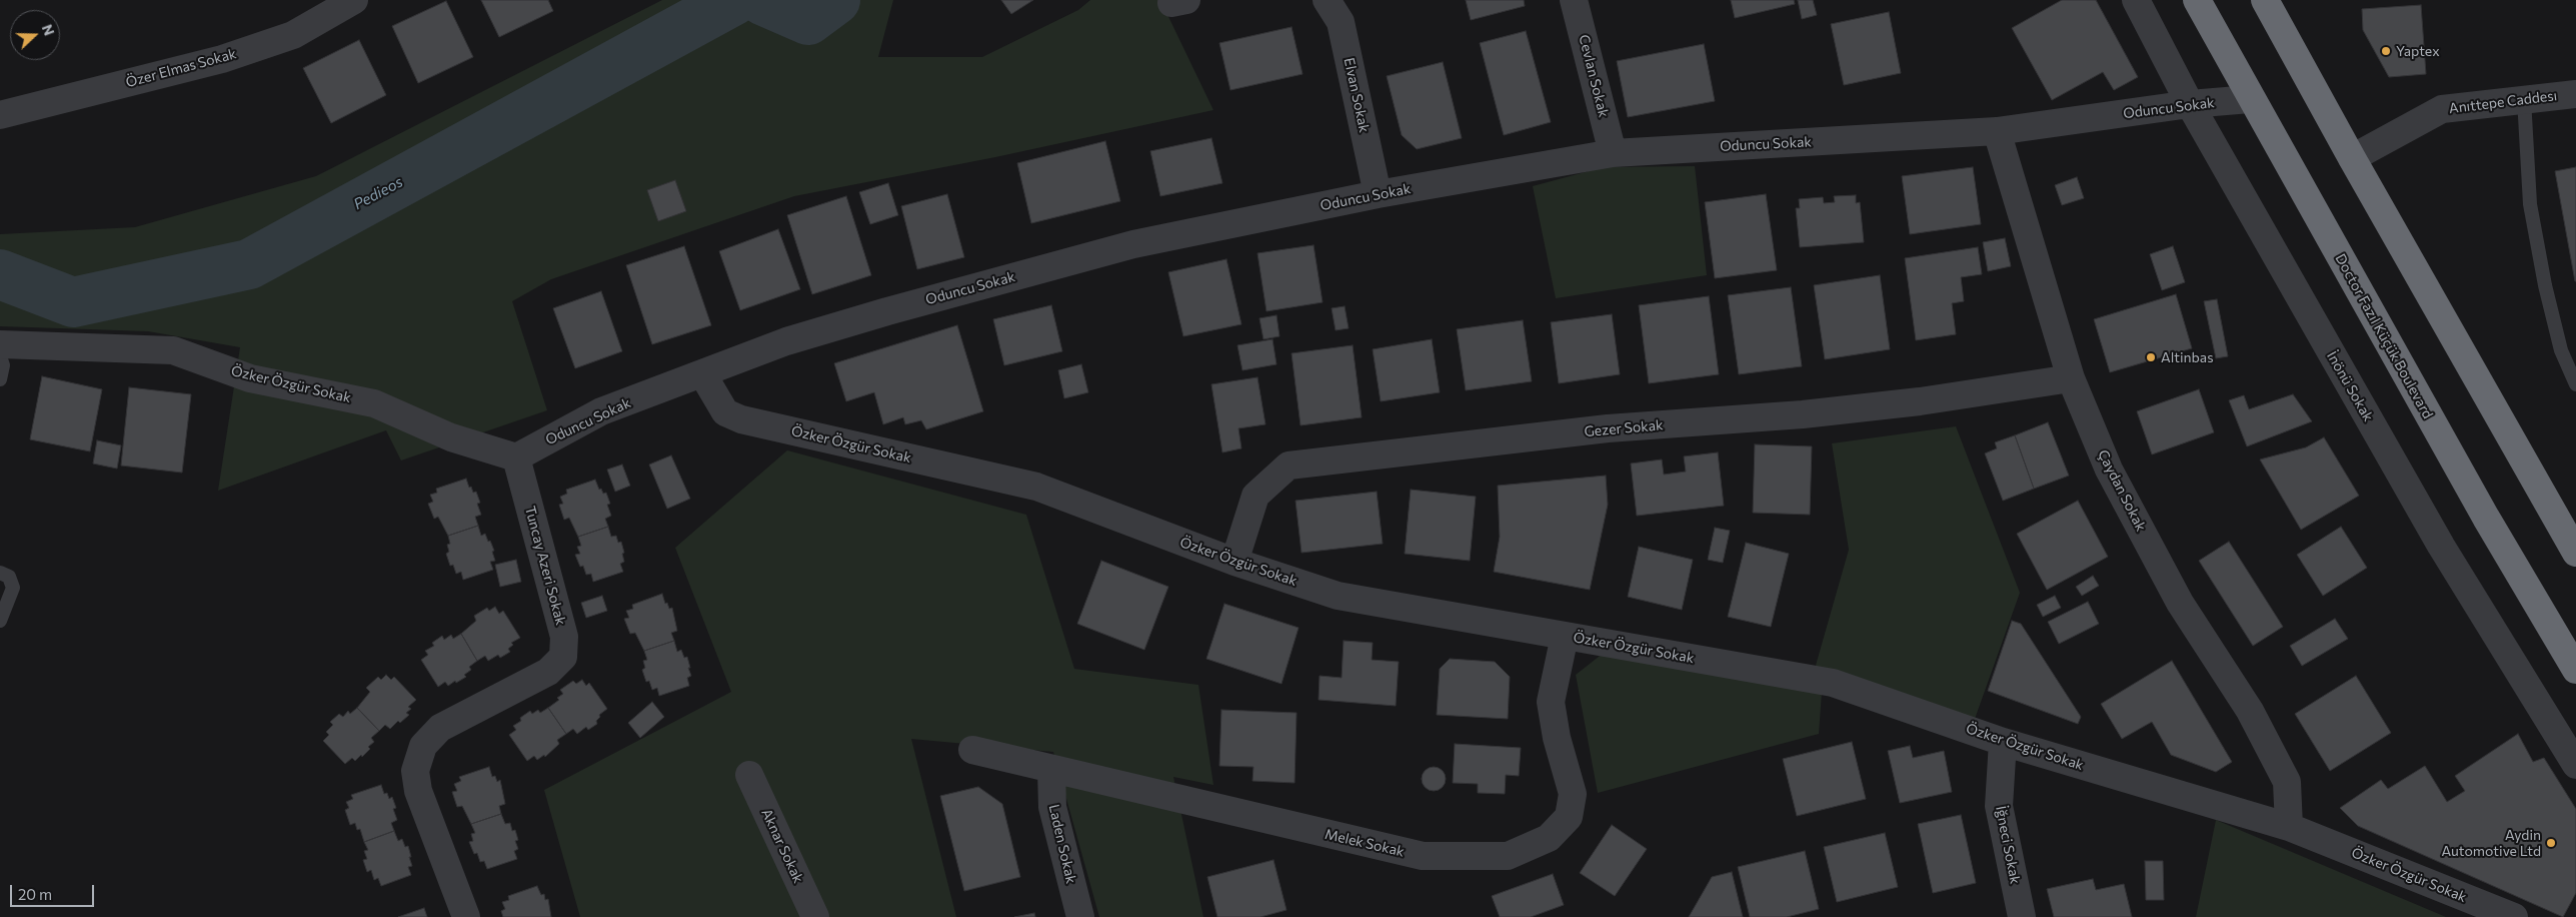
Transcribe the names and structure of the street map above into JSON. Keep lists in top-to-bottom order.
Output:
{
  "streets": {
    "highway": ["Doctor Fazıl Küçük Boulevard"],
    "street": [
      "Özer Elmas Sokak",
      "Cevlan Sokak",
      "Elvan Sokak",
      "Anıttepe Caddesı",
      "Oduncu Sokak",
      "Özker Özgür Sokak",
      "İnönü Sokak",
      "Gezer Sokak",
      "Çaydan Sokak",
      "Tuncay Azeri Sokak",
      "Melek Sokak",
      "Laden Sokak",
      "İğneci Sokak",
      "Aknar Sokak"
    ]
  },
  "crossings": [
    ["Cevlan Sokak", "Oduncu Sokak"],
    ["Elvan Sokak", "Oduncu Sokak"],
    ["Oduncu Sokak", "Doctor Fazıl Küçük Boulevard"],
    ["Oduncu Sokak", "Özker Özgür Sokak"],
    ["Oduncu Sokak", "İnönü Sokak"],
    ["Oduncu Sokak", "Çaydan Sokak"],
    ["Oduncu Sokak", "Tuncay Azeri Sokak"],
    ["Özker Özgür Sokak", "Gezer Sokak"],
    ["Özker Özgür Sokak", "Çaydan Sokak"],
    ["Özker Özgür Sokak", "Tuncay Azeri Sokak"],
    ["Özker Özgür Sokak", "Melek Sokak"],
    ["Özker Özgür Sokak", "İğneci Sokak"],
    ["Gezer Sokak", "Çaydan Sokak"],
    ["Melek Sokak", "Laden Sokak"]
  ],
  "water": ["Pedieos"],
  "places": ["Yaptex", "Altinbas", "Aydin Automotive Ltd"],
  "scale_bar": "20 m",
  "north": "right"
}
